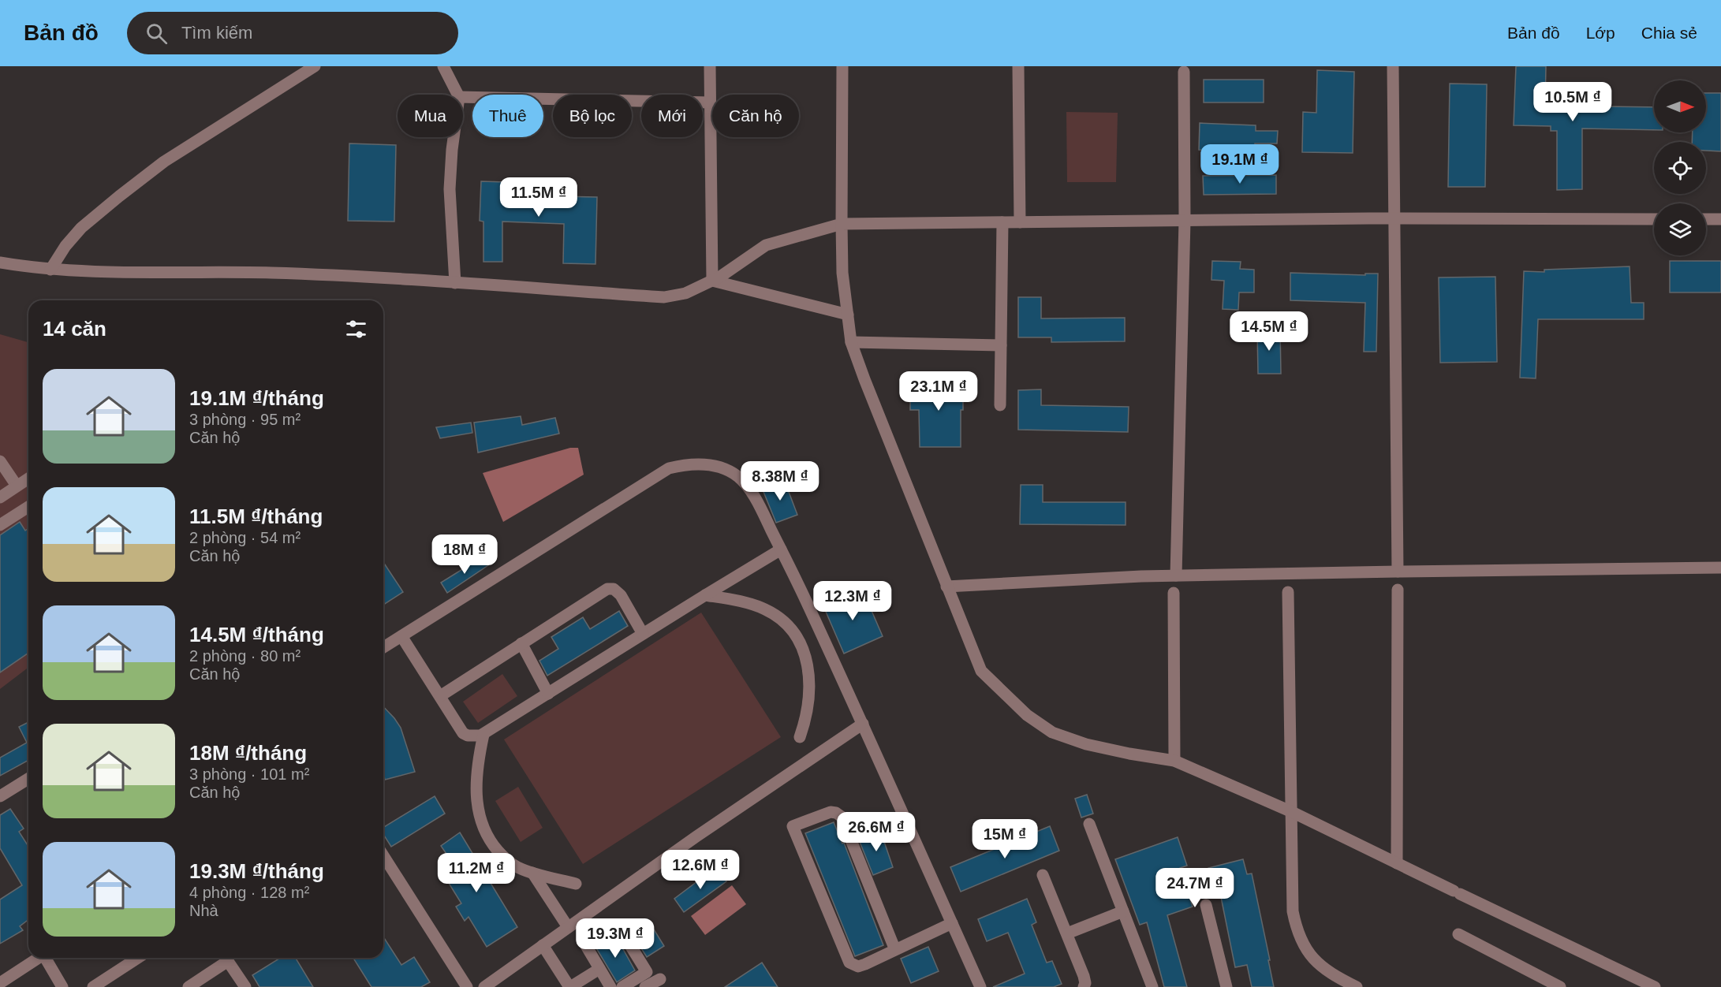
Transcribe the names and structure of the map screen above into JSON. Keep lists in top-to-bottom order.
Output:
{
  "north": "right",
  "page": {
    "header": "Bản đồ",
    "search": "Tìm kiếm",
    "nav": ["Bản đồ", "Lớp", "Chia sẻ"],
    "price": [
      "10.5M ₫",
      "19.1M ₫",
      "11.5M ₫",
      "14.5M ₫",
      "23.1M ₫",
      "8.38M ₫",
      "18M ₫",
      "12.3M ₫",
      "26.6M ₫",
      "15M ₫",
      "12.6M ₫",
      "11.2M ₫",
      "24.7M ₫",
      "19.3M ₫"
    ],
    "chip": [
      "Mua",
      "Thuê",
      "Bộ lọc",
      "Mới",
      "Căn hộ"
    ],
    "heading": "14 căn",
    "list": [
      {
        "name": "19.1M ₫/tháng",
        "note": "3 phòng · 95 m² · Căn hộ"
      },
      {
        "name": "11.5M ₫/tháng",
        "note": "2 phòng · 54 m² · Căn hộ"
      },
      {
        "name": "14.5M ₫/tháng",
        "note": "2 phòng · 80 m² · Căn hộ"
      },
      {
        "name": "18M ₫/tháng",
        "note": "3 phòng · 101 m² · Căn hộ"
      },
      {
        "name": "19.3M ₫/tháng",
        "note": "4 phòng · 128 m² · Nhà"
      }
    ]
  }
}
